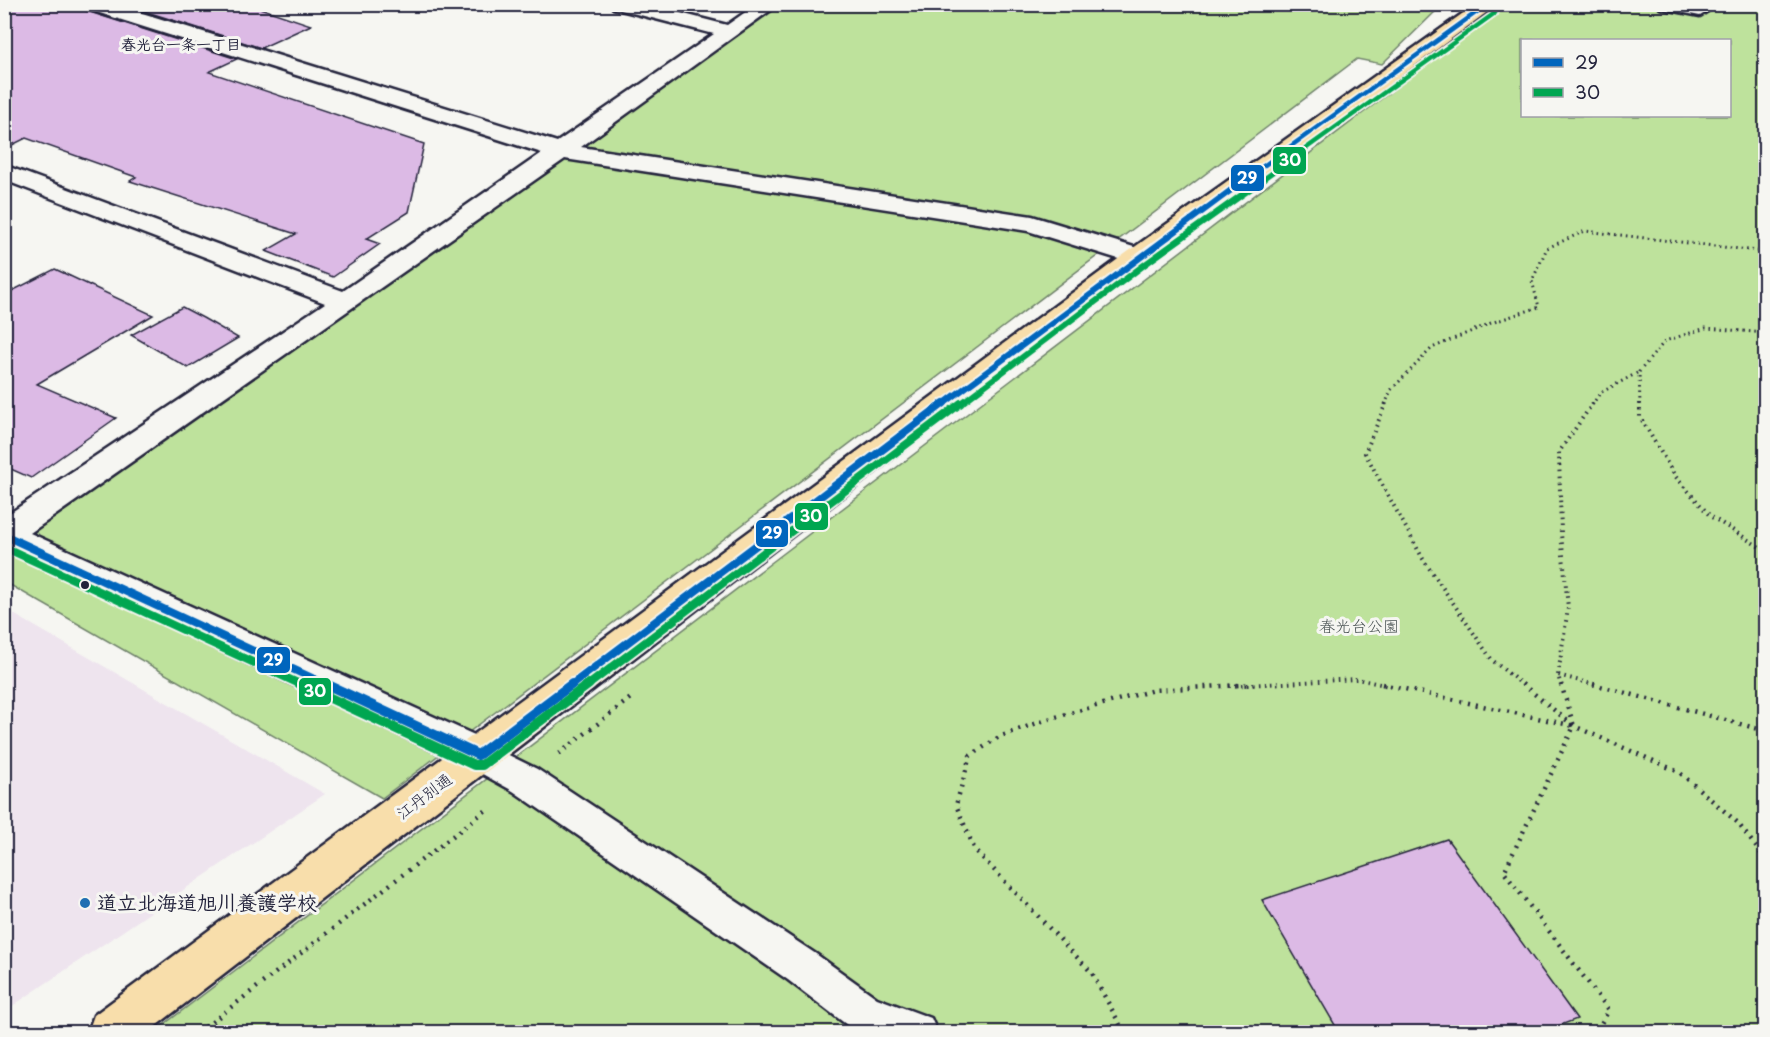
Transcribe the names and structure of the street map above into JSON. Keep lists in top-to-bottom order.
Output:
{
  "streets": {
    "main road": ["江丹別通"]
  },
  "districts": ["春光台一条一丁目"],
  "parks": ["春光台公園"],
  "places": ["道立北海道旭川養護学校"],
  "lines": ["transit line 29", "transit line 30"],
  "legend": ["29", "30"]
}
